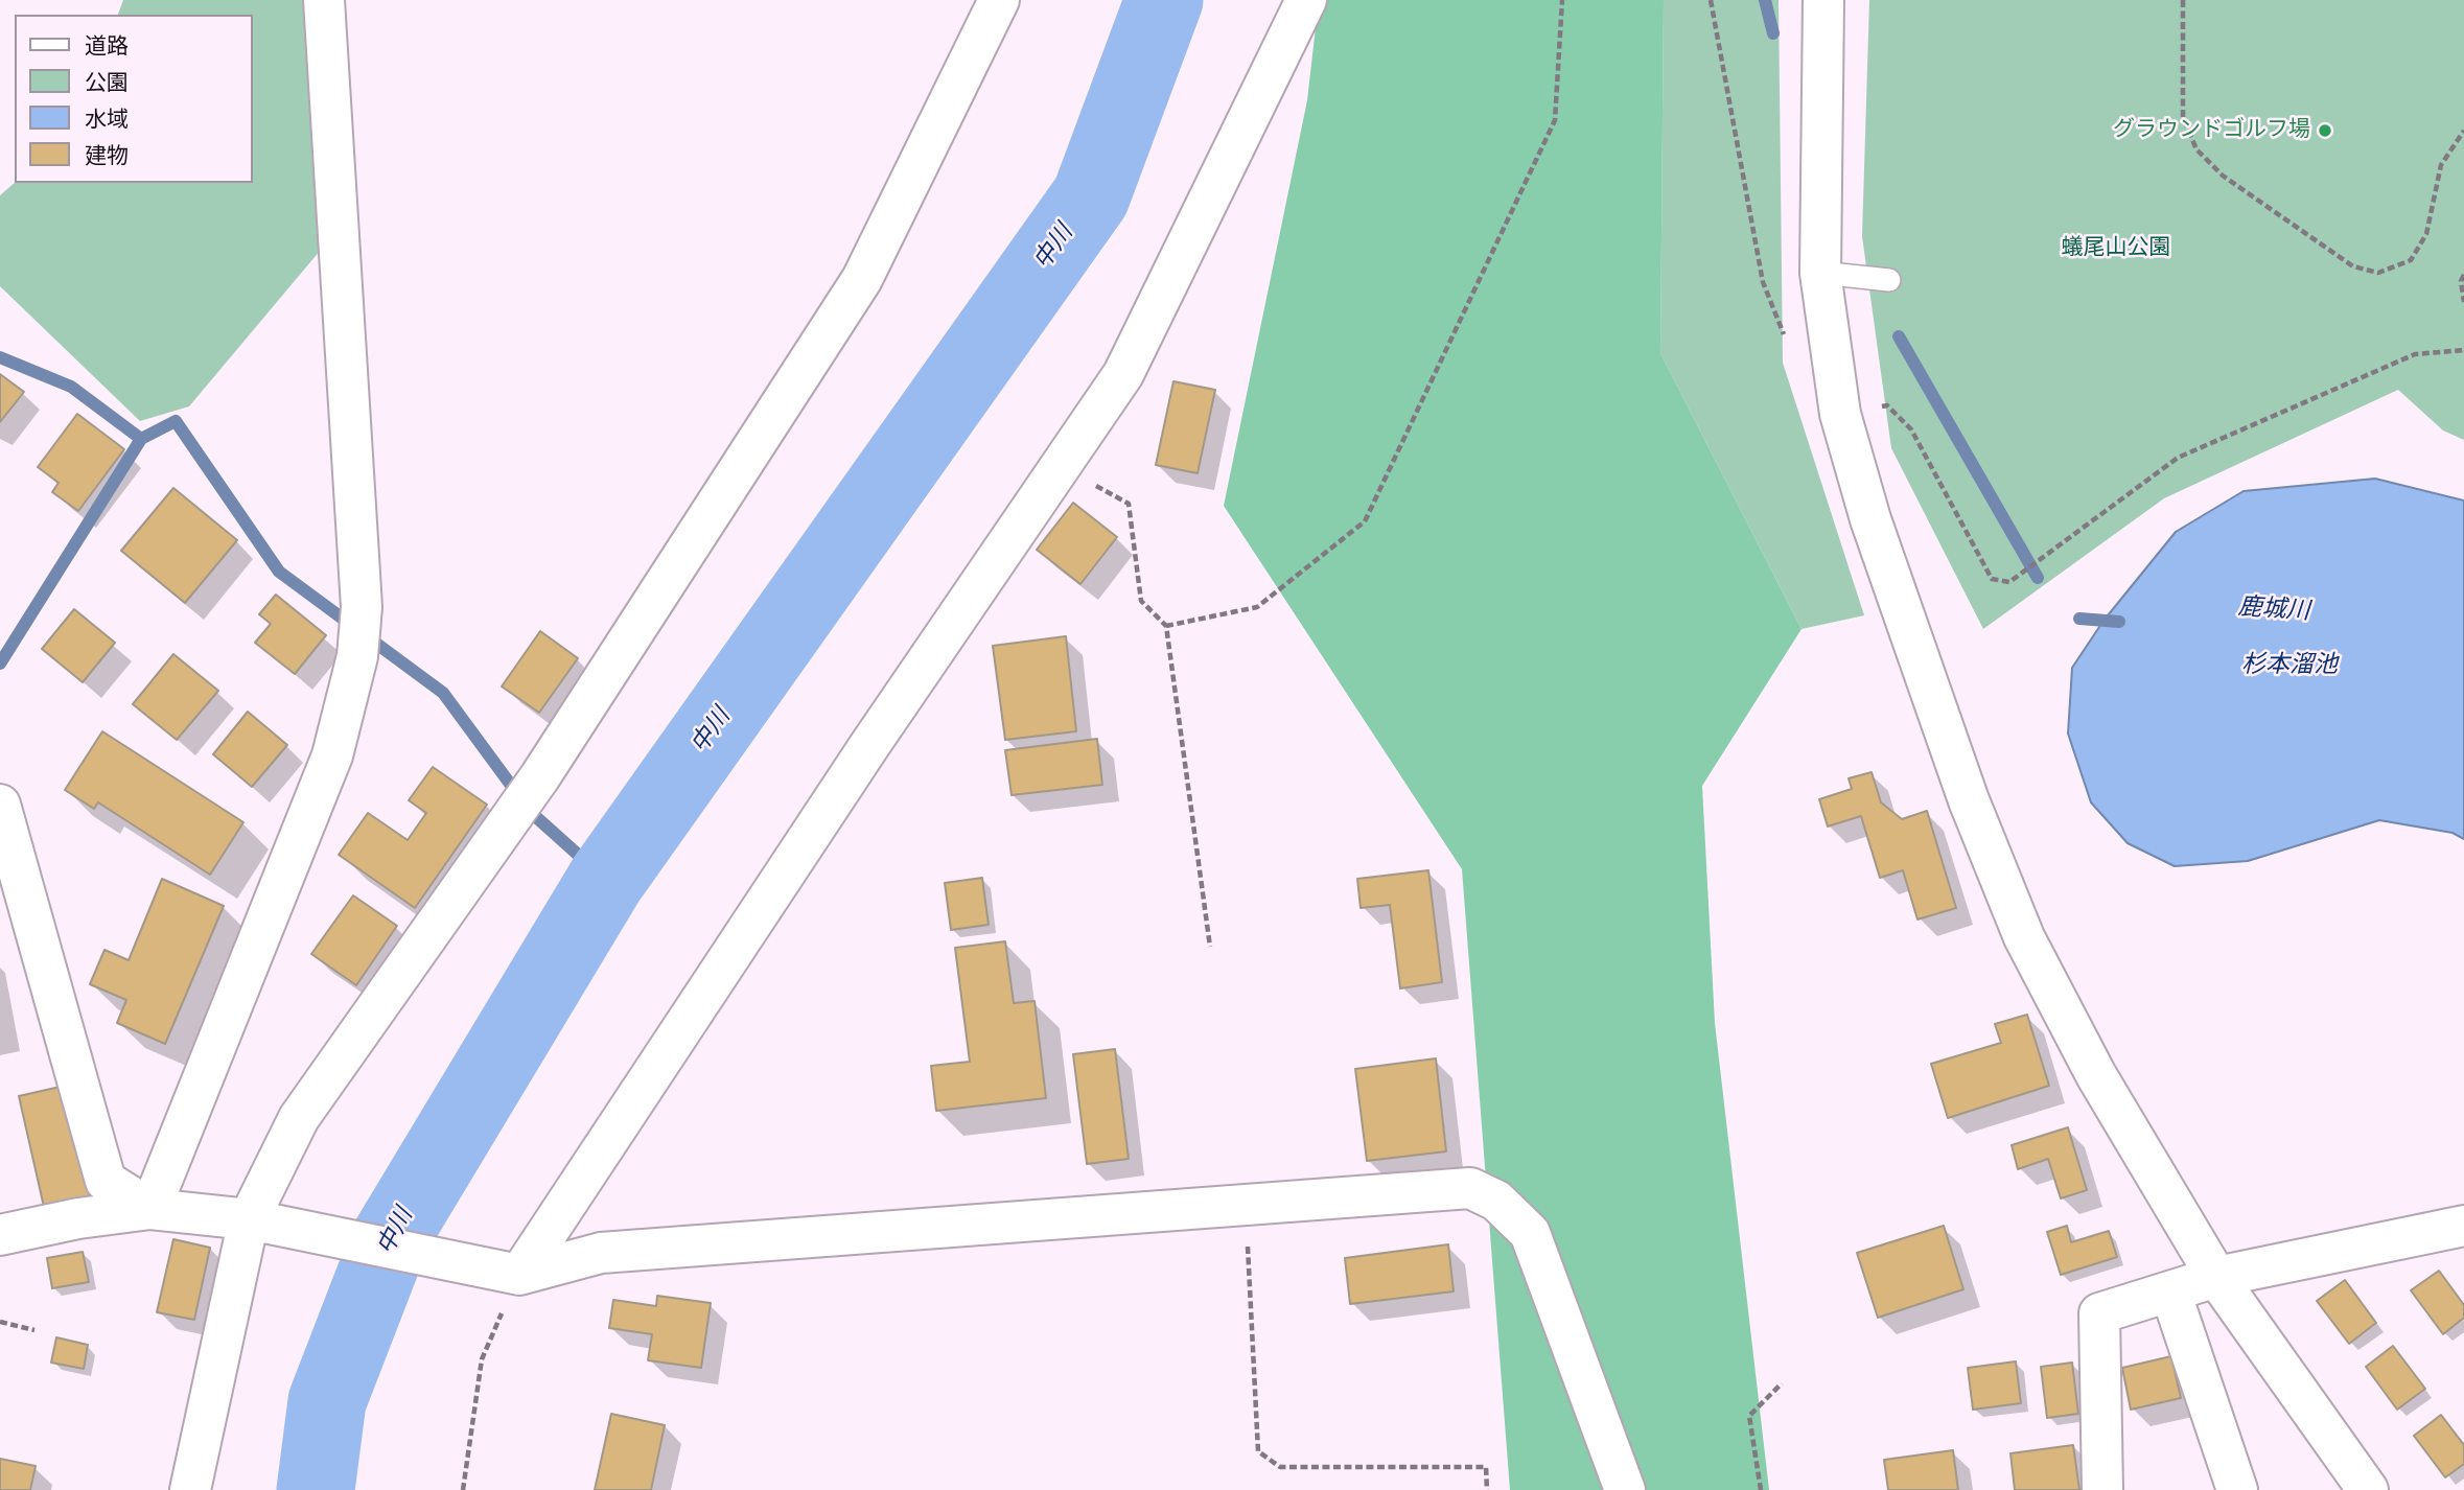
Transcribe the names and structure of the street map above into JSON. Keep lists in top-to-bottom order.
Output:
{
  "water": ["中川", "鹿城川", "杉本溜池"],
  "parks": ["蟻尾山公園"],
  "places": ["グラウンドゴルフ場"],
  "legend": [
    "道路",
    "公園",
    "水域",
    "建物"
  ]
}
